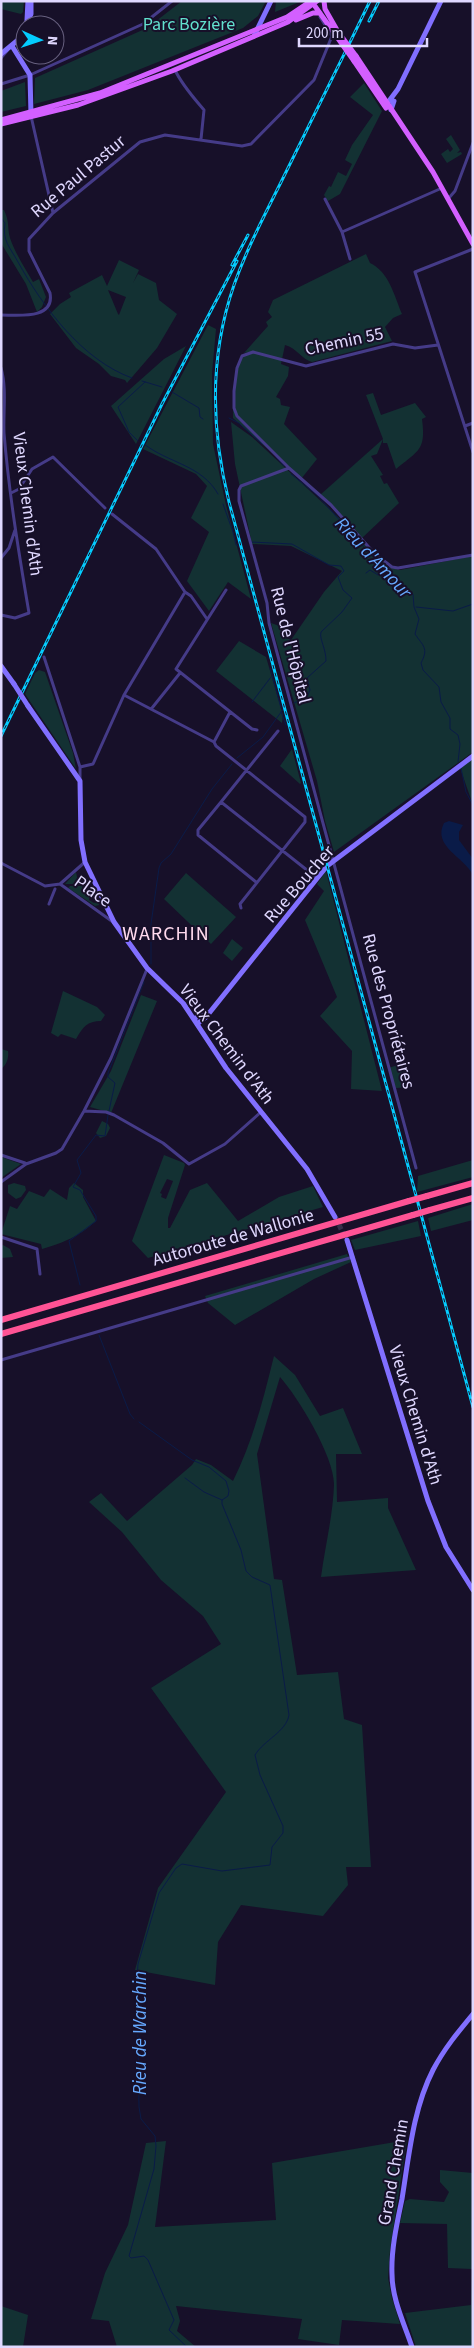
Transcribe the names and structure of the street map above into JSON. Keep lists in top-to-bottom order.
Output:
{
  "streets": {
    "highway": ["Autoroute de Wallonie"],
    "street": [
      "Rue Paul Pastur",
      "Chemin 55",
      "Vieux Chemin d'Ath",
      "Rue de l'Hôpital",
      "Rue Boucher",
      "Place",
      "Rue des Propriétaires",
      "Grand Chemin"
    ]
  },
  "crossings": [
    ["Chemin 55", "Rue de l'Hôpital"],
    ["Vieux Chemin d'Ath", "Rue Boucher"],
    ["Vieux Chemin d'Ath", "Place"],
    ["Rue de l'Hôpital", "Rue Boucher"],
    ["Rue de l'Hôpital", "Rue des Propriétaires"],
    ["Rue Boucher", "Rue des Propriétaires"]
  ],
  "districts": ["WARCHIN"],
  "water": ["Rieu d'Amour", "Rieu de Warchin"],
  "parks": ["Parc Bozière"],
  "scale_bar": "200 m",
  "north": "right"
}
